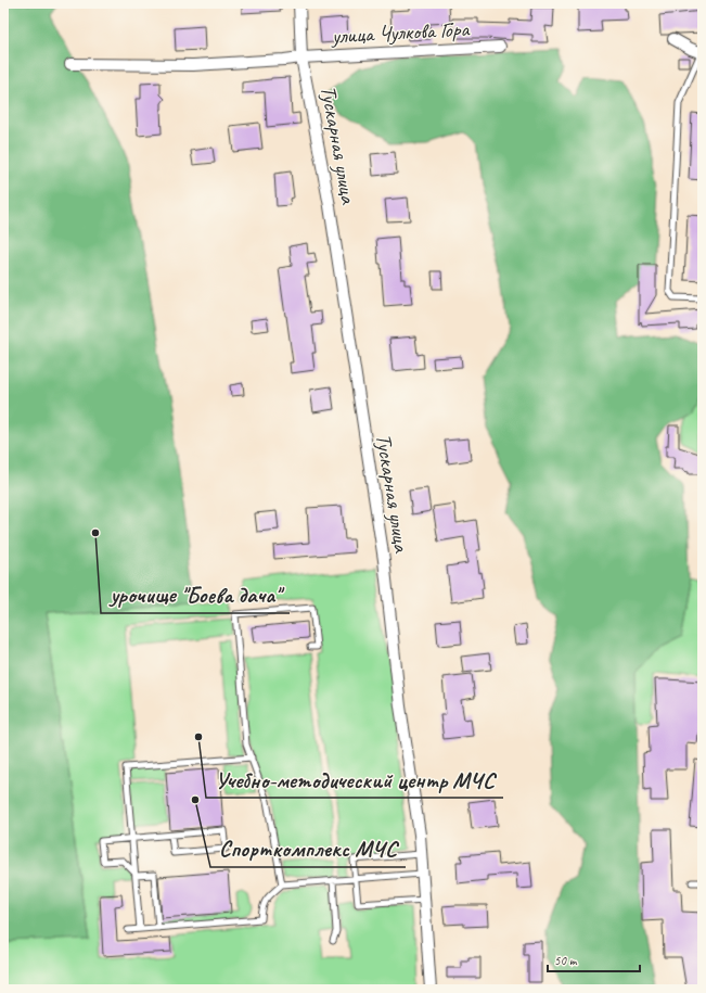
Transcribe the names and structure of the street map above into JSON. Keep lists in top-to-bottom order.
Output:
{
  "streets": {
    "street": ["улица Чулкова Гора", "Тускарная улица"]
  },
  "crossings": [
    ["улица Чулкова Гора", "Тускарная улица"]
  ],
  "places": ["урочище \"Боева дача\"", "Учебно-методический центр МЧС", "Спорткомплекс МЧС"],
  "scale_bar": "50 m"
}
